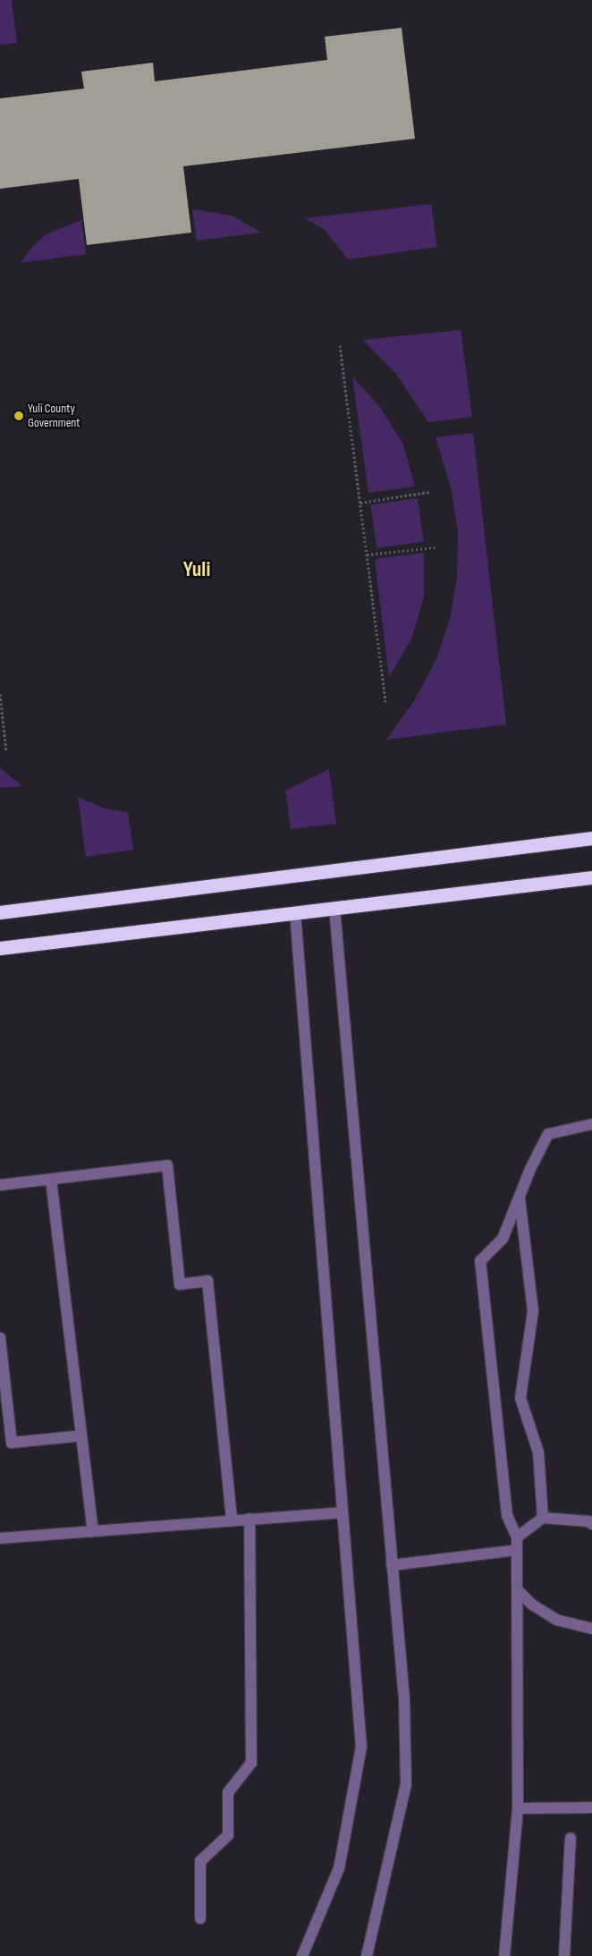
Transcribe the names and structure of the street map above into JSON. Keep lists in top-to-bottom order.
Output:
{
  "districts": ["Yuli"],
  "places": ["Yuli County Government"]
}
